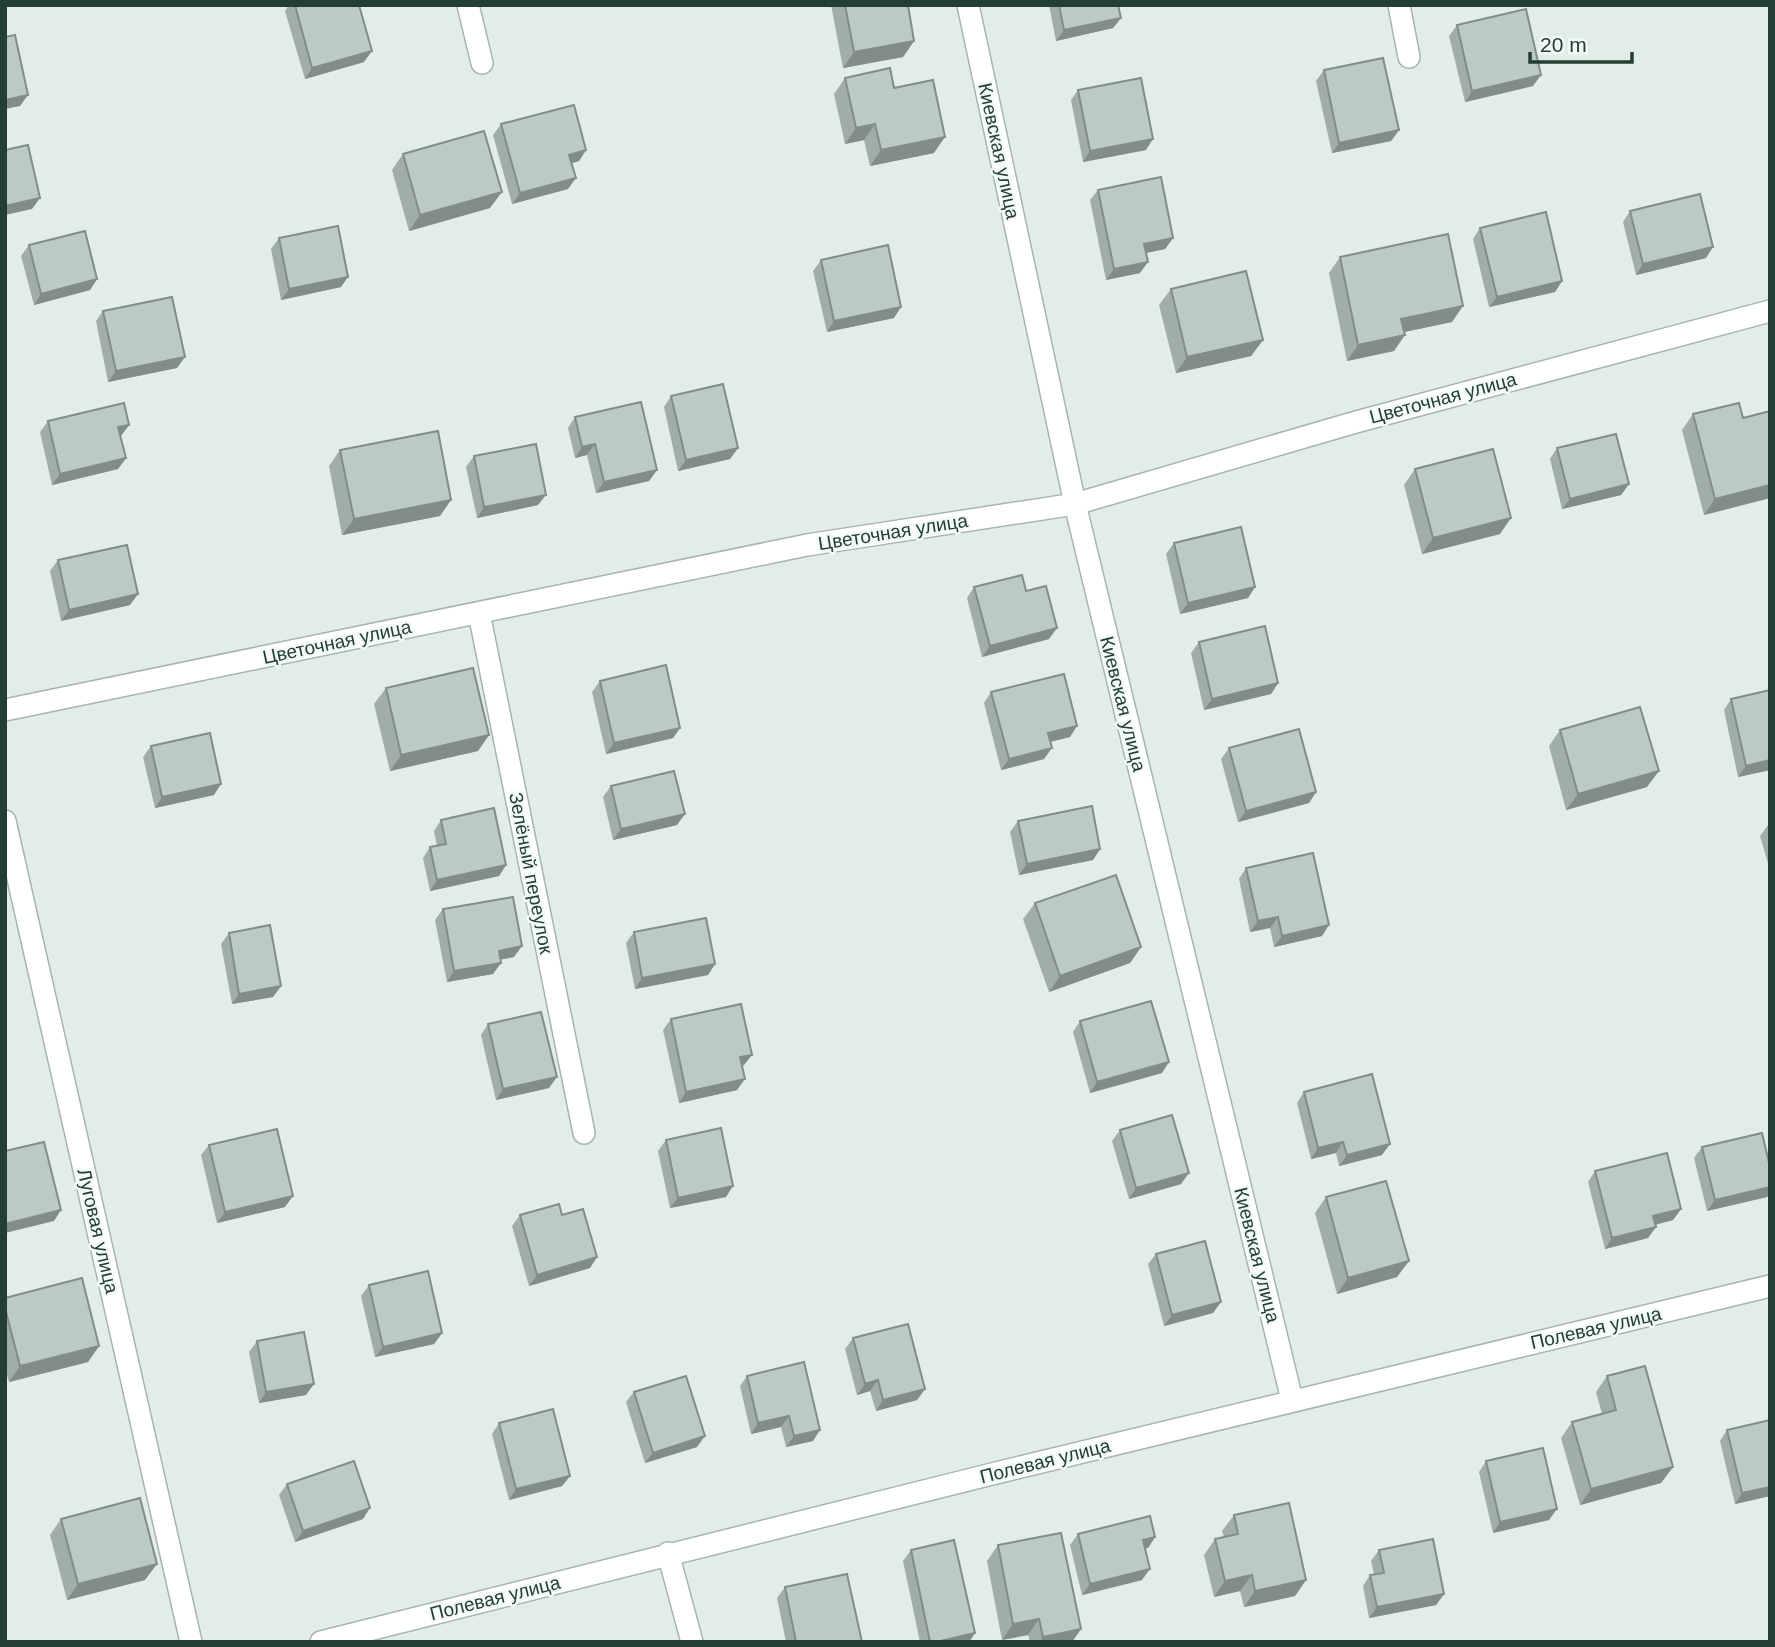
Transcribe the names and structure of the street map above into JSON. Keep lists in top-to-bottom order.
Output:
{
  "streets": {
    "street": [
      "Киевская улица",
      "Цветочная улица",
      "Зелёный переулок",
      "Луговая улица",
      "Полевая улица"
    ]
  },
  "crossings": [
    ["Киевская улица", "Цветочная улица"],
    ["Киевская улица", "Полевая улица"],
    ["Цветочная улица", "Зелёный переулок"]
  ],
  "scale_bar": "20 m"
}
